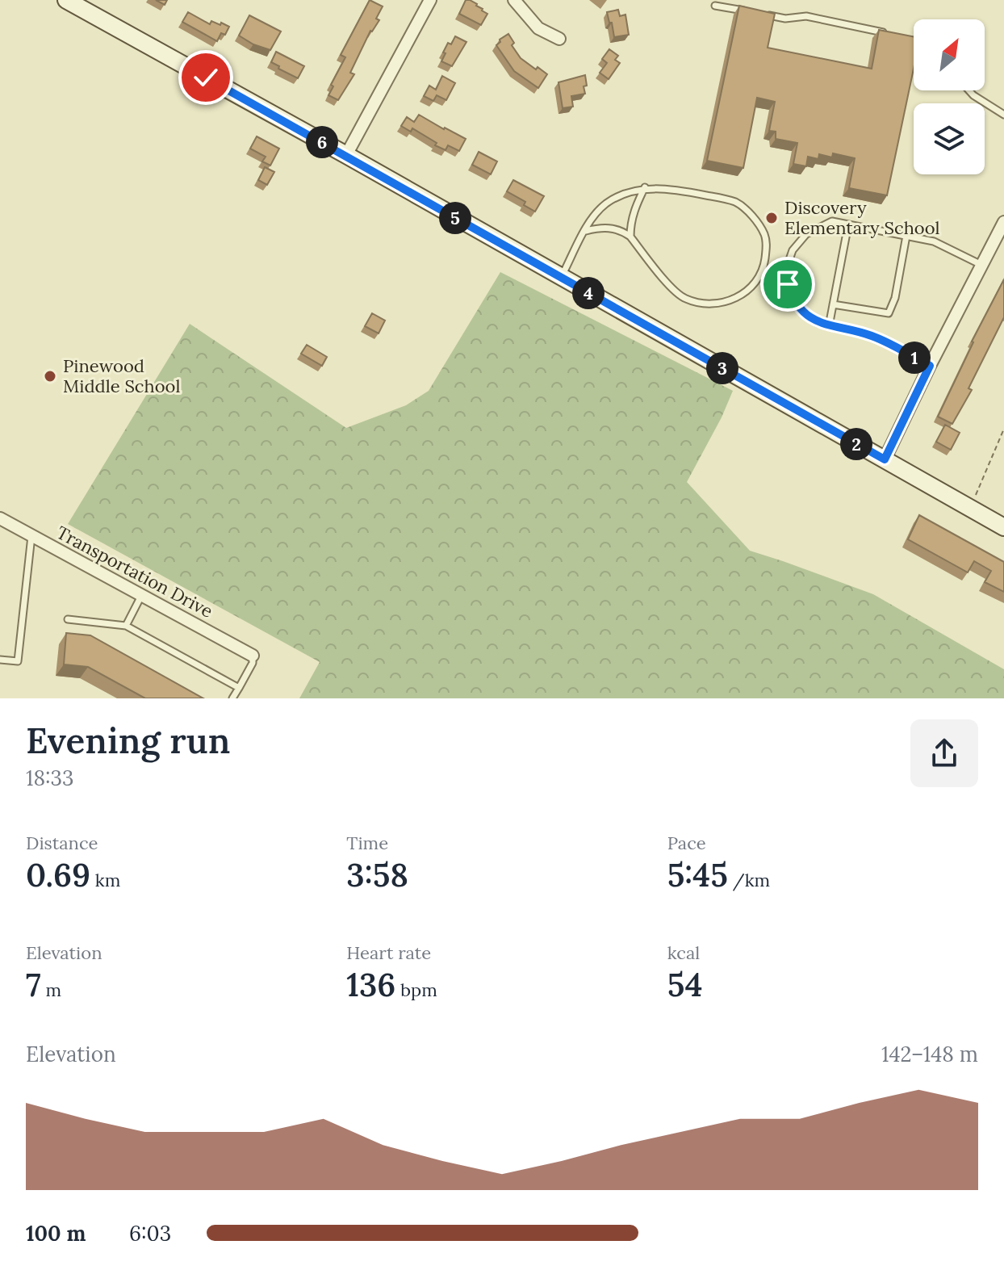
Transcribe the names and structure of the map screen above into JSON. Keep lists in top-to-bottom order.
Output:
{
  "streets": {
    "street": ["Transportation Drive"]
  },
  "places": ["Discovery Elementary School", "Pinewood Middle School"],
  "north": "top right",
  "page": {
    "pins": [
      "6",
      "5",
      "4",
      "1",
      "3",
      "2"
    ],
    "heading": ["Evening run", "18:33"],
    "stats": [
      ["Distance", "0.69 km"],
      ["Time", "3:58"],
      ["Pace", "5:45 /km"],
      ["Elevation", "7 m"],
      ["Heart rate", "136 bpm"],
      ["kcal", "54"]
    ],
    "chart": ["Elevation", "142–148 m"],
    "list": [
      {
        "name": "100 m",
        "note": "6:03"
      }
    ]
  }
}
